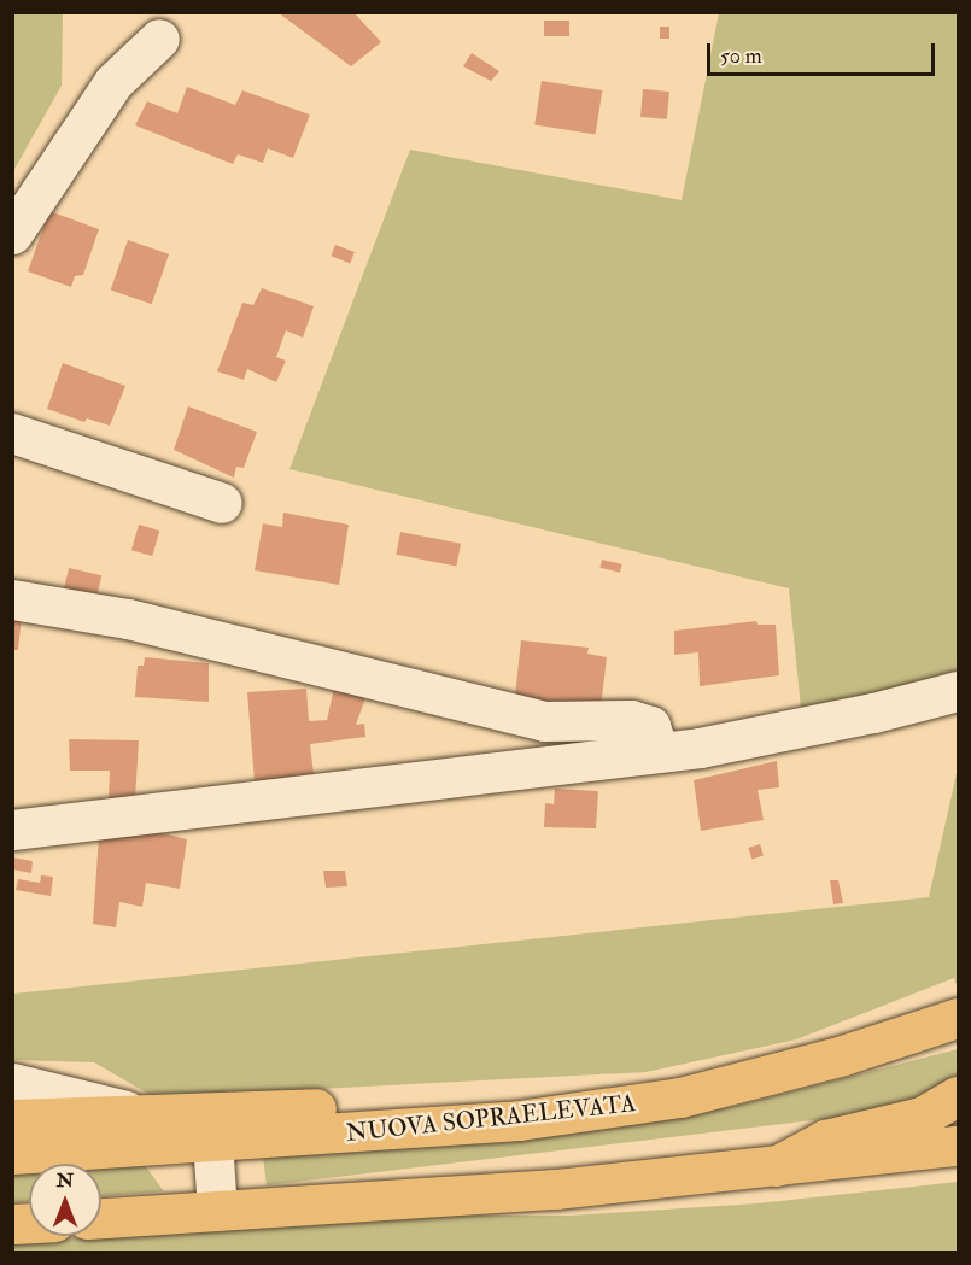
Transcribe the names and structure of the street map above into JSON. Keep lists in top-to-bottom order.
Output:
{
  "streets": {
    "main road": ["NUOVA SOPRAELEVATA"]
  },
  "scale_bar": "50 m",
  "north": "top"
}
